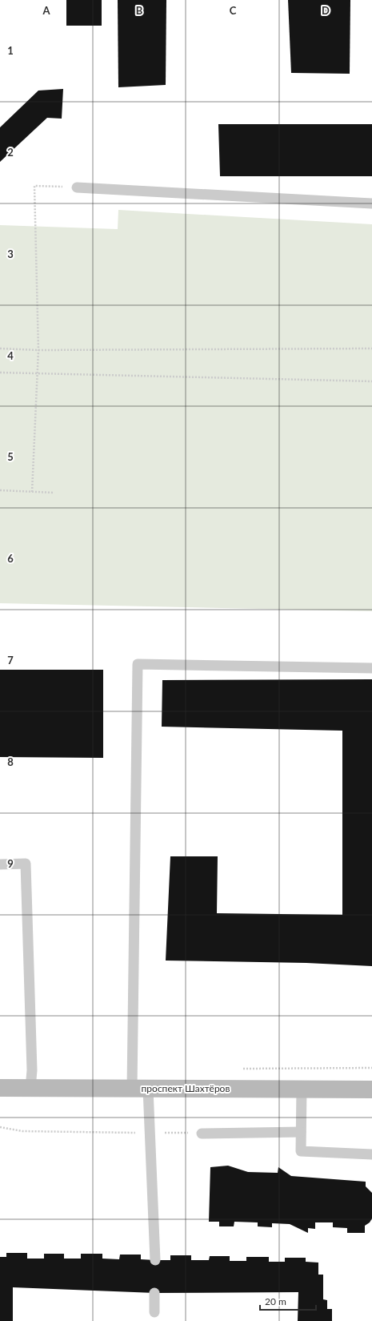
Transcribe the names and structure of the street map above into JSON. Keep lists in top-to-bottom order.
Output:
{
  "streets": {
    "street": ["проспект Шахтёров"]
  },
  "scale_bar": "20 m",
  "grid": {
    "columns": [
      "A",
      "B",
      "C",
      "D"
    ],
    "rows": [
      "1",
      "2",
      "3",
      "4",
      "5",
      "6",
      "7",
      "8",
      "9"
    ]
  }
}
